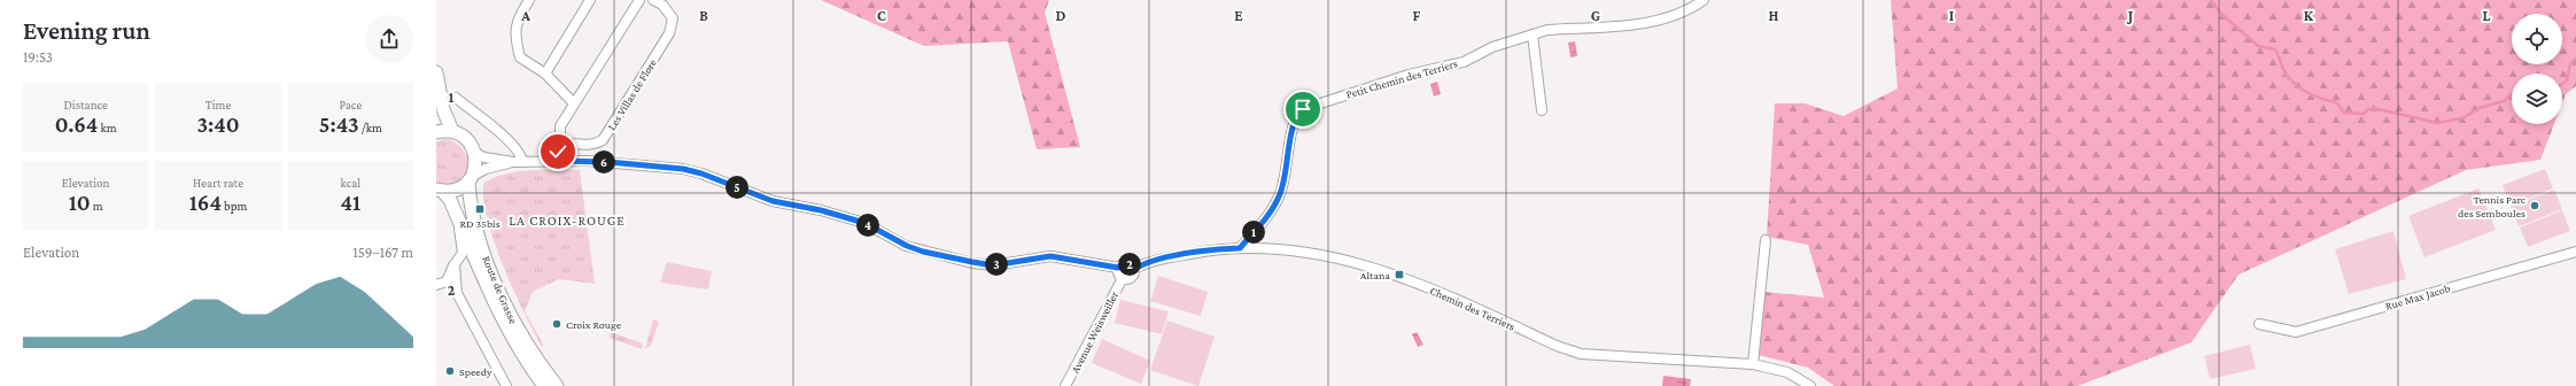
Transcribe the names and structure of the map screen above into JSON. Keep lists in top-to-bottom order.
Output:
{
  "streets": {
    "main road": ["Route de Grasse"],
    "street": [
      "Petit Chemin des Terriers",
      "Les Villas de Flore",
      "Rue Max Jacob",
      "Chemin des Terriers",
      "Avenue Weisweiller"
    ]
  },
  "crossings": [
    ["Petit Chemin des Terriers", "Chemin des Terriers"],
    ["Chemin des Terriers", "Avenue Weisweiller"]
  ],
  "districts": ["LA CROIX-ROUGE"],
  "places": {
    "other": ["Tennis Parc des Semboules", "Croix Rouge", "Speedy"],
    "transit": ["RD 35bis", "Altana"]
  },
  "page": {
    "heading": ["Evening run", "19:53"],
    "stats": [
      ["Distance", "0.64 km"],
      ["Time", "3:40"],
      ["Pace", "5:43 /km"],
      ["Elevation", "10 m"],
      ["Heart rate", "164 bpm"],
      ["kcal", "41"]
    ],
    "pins": [
      "6",
      "5",
      "4",
      "1",
      "2",
      "3"
    ],
    "chart": ["Elevation", "159–167 m"]
  },
  "grid": {
    "columns": [
      "A",
      "B",
      "C",
      "D",
      "E",
      "F",
      "G",
      "H",
      "I",
      "J",
      "K",
      "L"
    ],
    "rows": ["1", "2"]
  }
}
